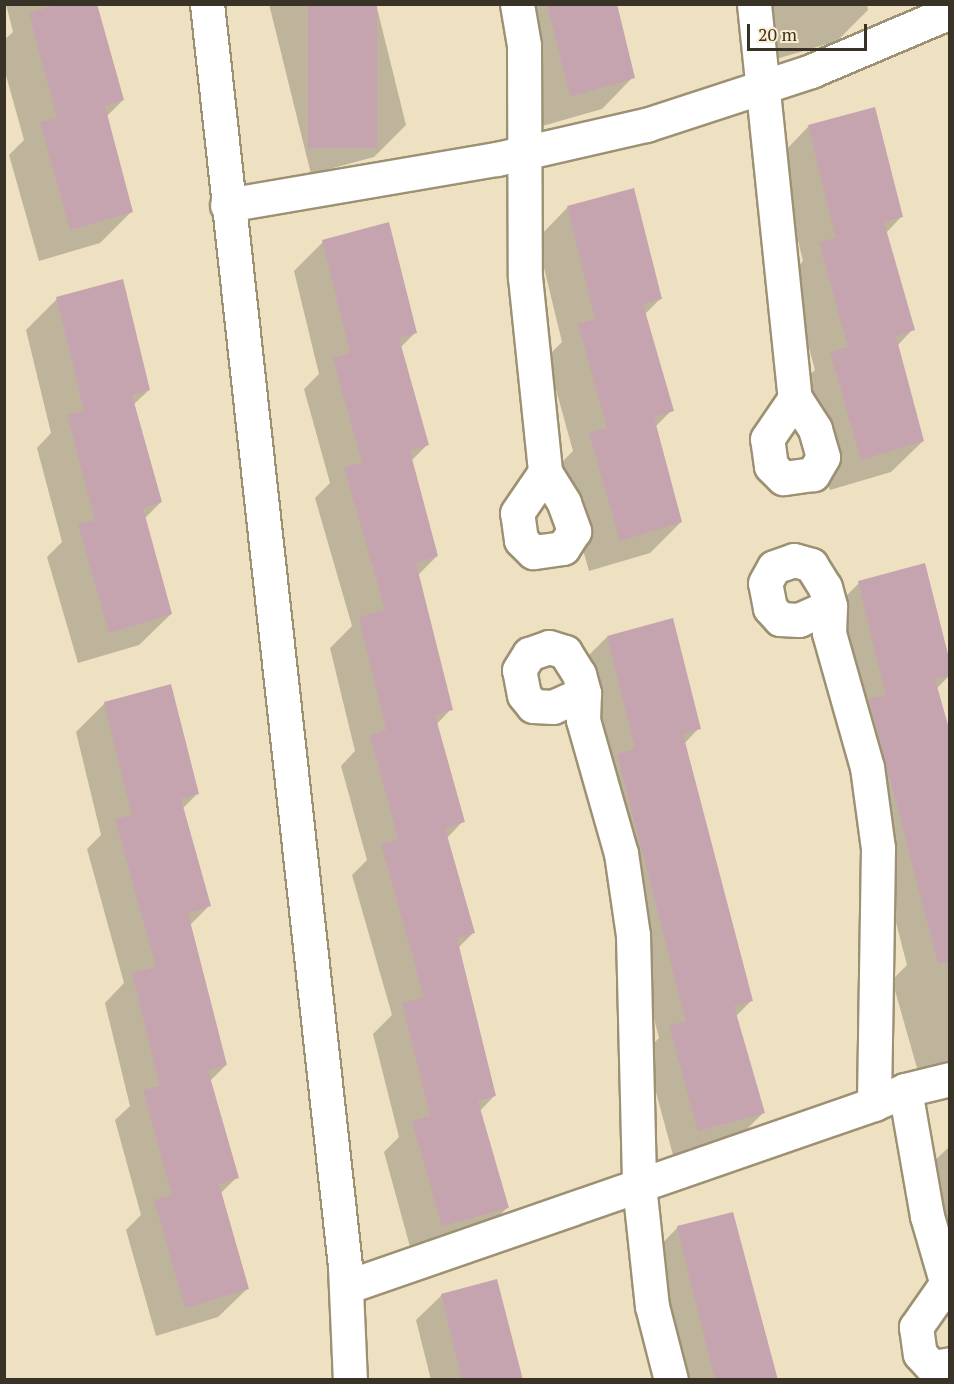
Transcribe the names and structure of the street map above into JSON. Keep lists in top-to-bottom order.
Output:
{
  "scale_bar": "20 m"
}
